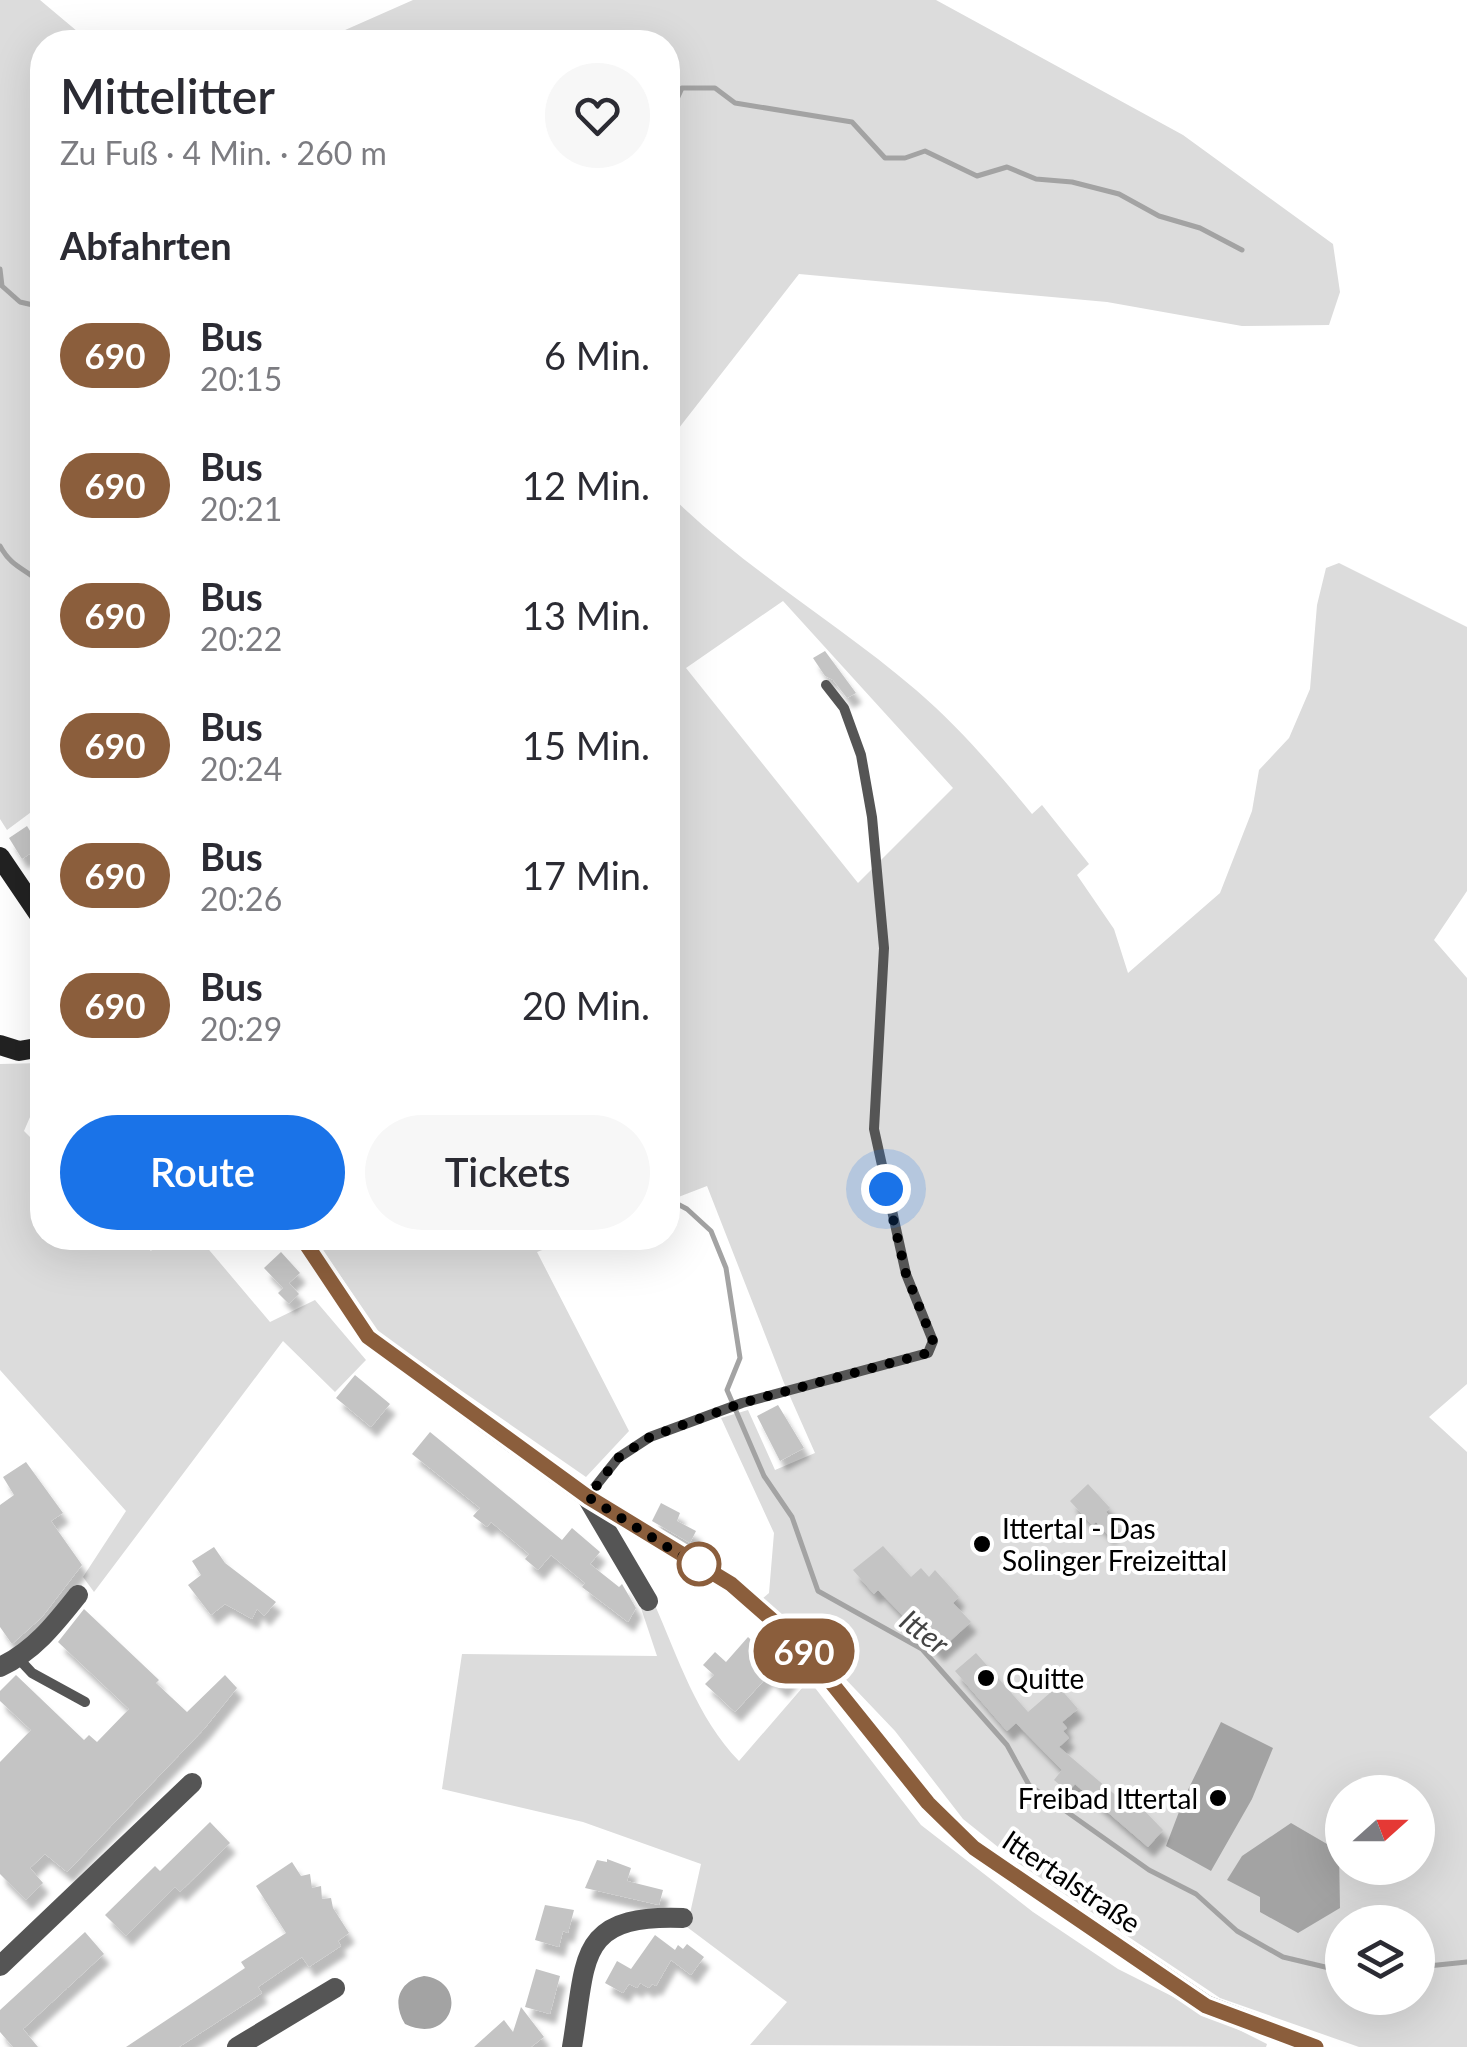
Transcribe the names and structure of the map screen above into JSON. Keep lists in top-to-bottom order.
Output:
{
  "streets": {
    "street": ["Ittertalstraße"]
  },
  "water": ["Itter"],
  "places": ["Ittertal - Das Solinger Freizeittal", "Quitte", "Freibad Ittertal"],
  "lines": ["bus line 690"],
  "north": "right",
  "page": {
    "on_map": "690",
    "heading": [
      ["Mittelitter", "Zu Fuß · 4 Min. · 260 m"],
      "Abfahrten"
    ],
    "list": [
      {
        "mark": "690",
        "name": "Bus",
        "note": "20:15",
        "value": "6 Min."
      },
      {
        "mark": "690",
        "name": "Bus",
        "note": "20:21",
        "value": "12 Min."
      },
      {
        "mark": "690",
        "name": "Bus",
        "note": "20:22",
        "value": "13 Min."
      },
      {
        "mark": "690",
        "name": "Bus",
        "note": "20:24",
        "value": "15 Min."
      },
      {
        "mark": "690",
        "name": "Bus",
        "note": "20:26",
        "value": "17 Min."
      },
      {
        "mark": "690",
        "name": "Bus",
        "note": "20:29",
        "value": "20 Min."
      }
    ],
    "buttons": ["Route", "Tickets"]
  }
}
